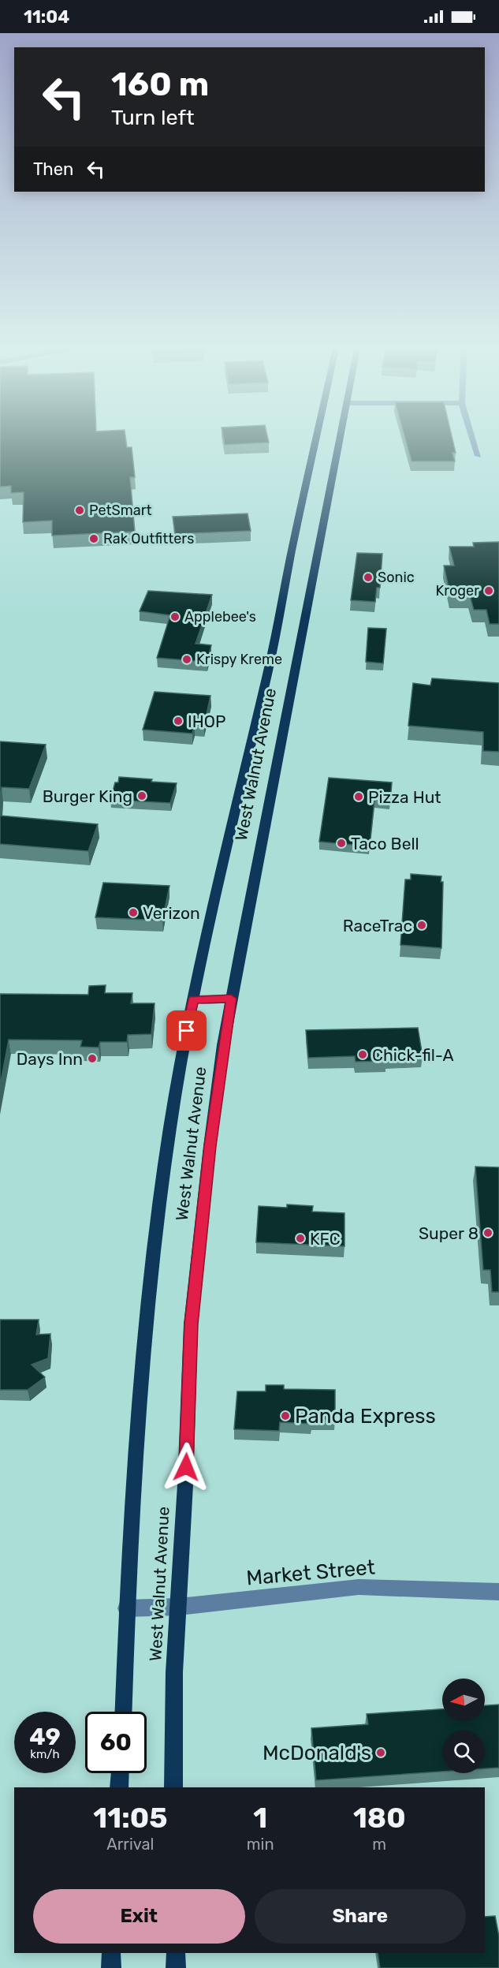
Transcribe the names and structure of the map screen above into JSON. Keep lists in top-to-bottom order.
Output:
{
  "streets": {
    "main road": ["West Walnut Avenue"],
    "street": ["Market Street"]
  },
  "crossings": [
    ["West Walnut Avenue", "Market Street"]
  ],
  "places": [
    "PetSmart",
    "Rak Outfitters",
    "Sonic",
    "Kroger",
    "Applebee's",
    "Krispy Kreme",
    "IHOP",
    "Burger King",
    "Pizza Hut",
    "Taco Bell",
    "Verizon",
    "RaceTrac",
    "Chick-fil-A",
    "Days Inn",
    "Super 8",
    "KFC",
    "Panda Express",
    "McDonald's"
  ],
  "north": "left",
  "page": {
    "status": "11:04",
    "turn": ["160 m", "Turn left"],
    "then": "Then",
    "speed": "49 km/h",
    "limit": "60",
    "eta": [
      "11:05",
      "Arrival",
      "1",
      "min",
      "180",
      "m"
    ],
    "buttons": ["Exit", "Share"]
  }
}
